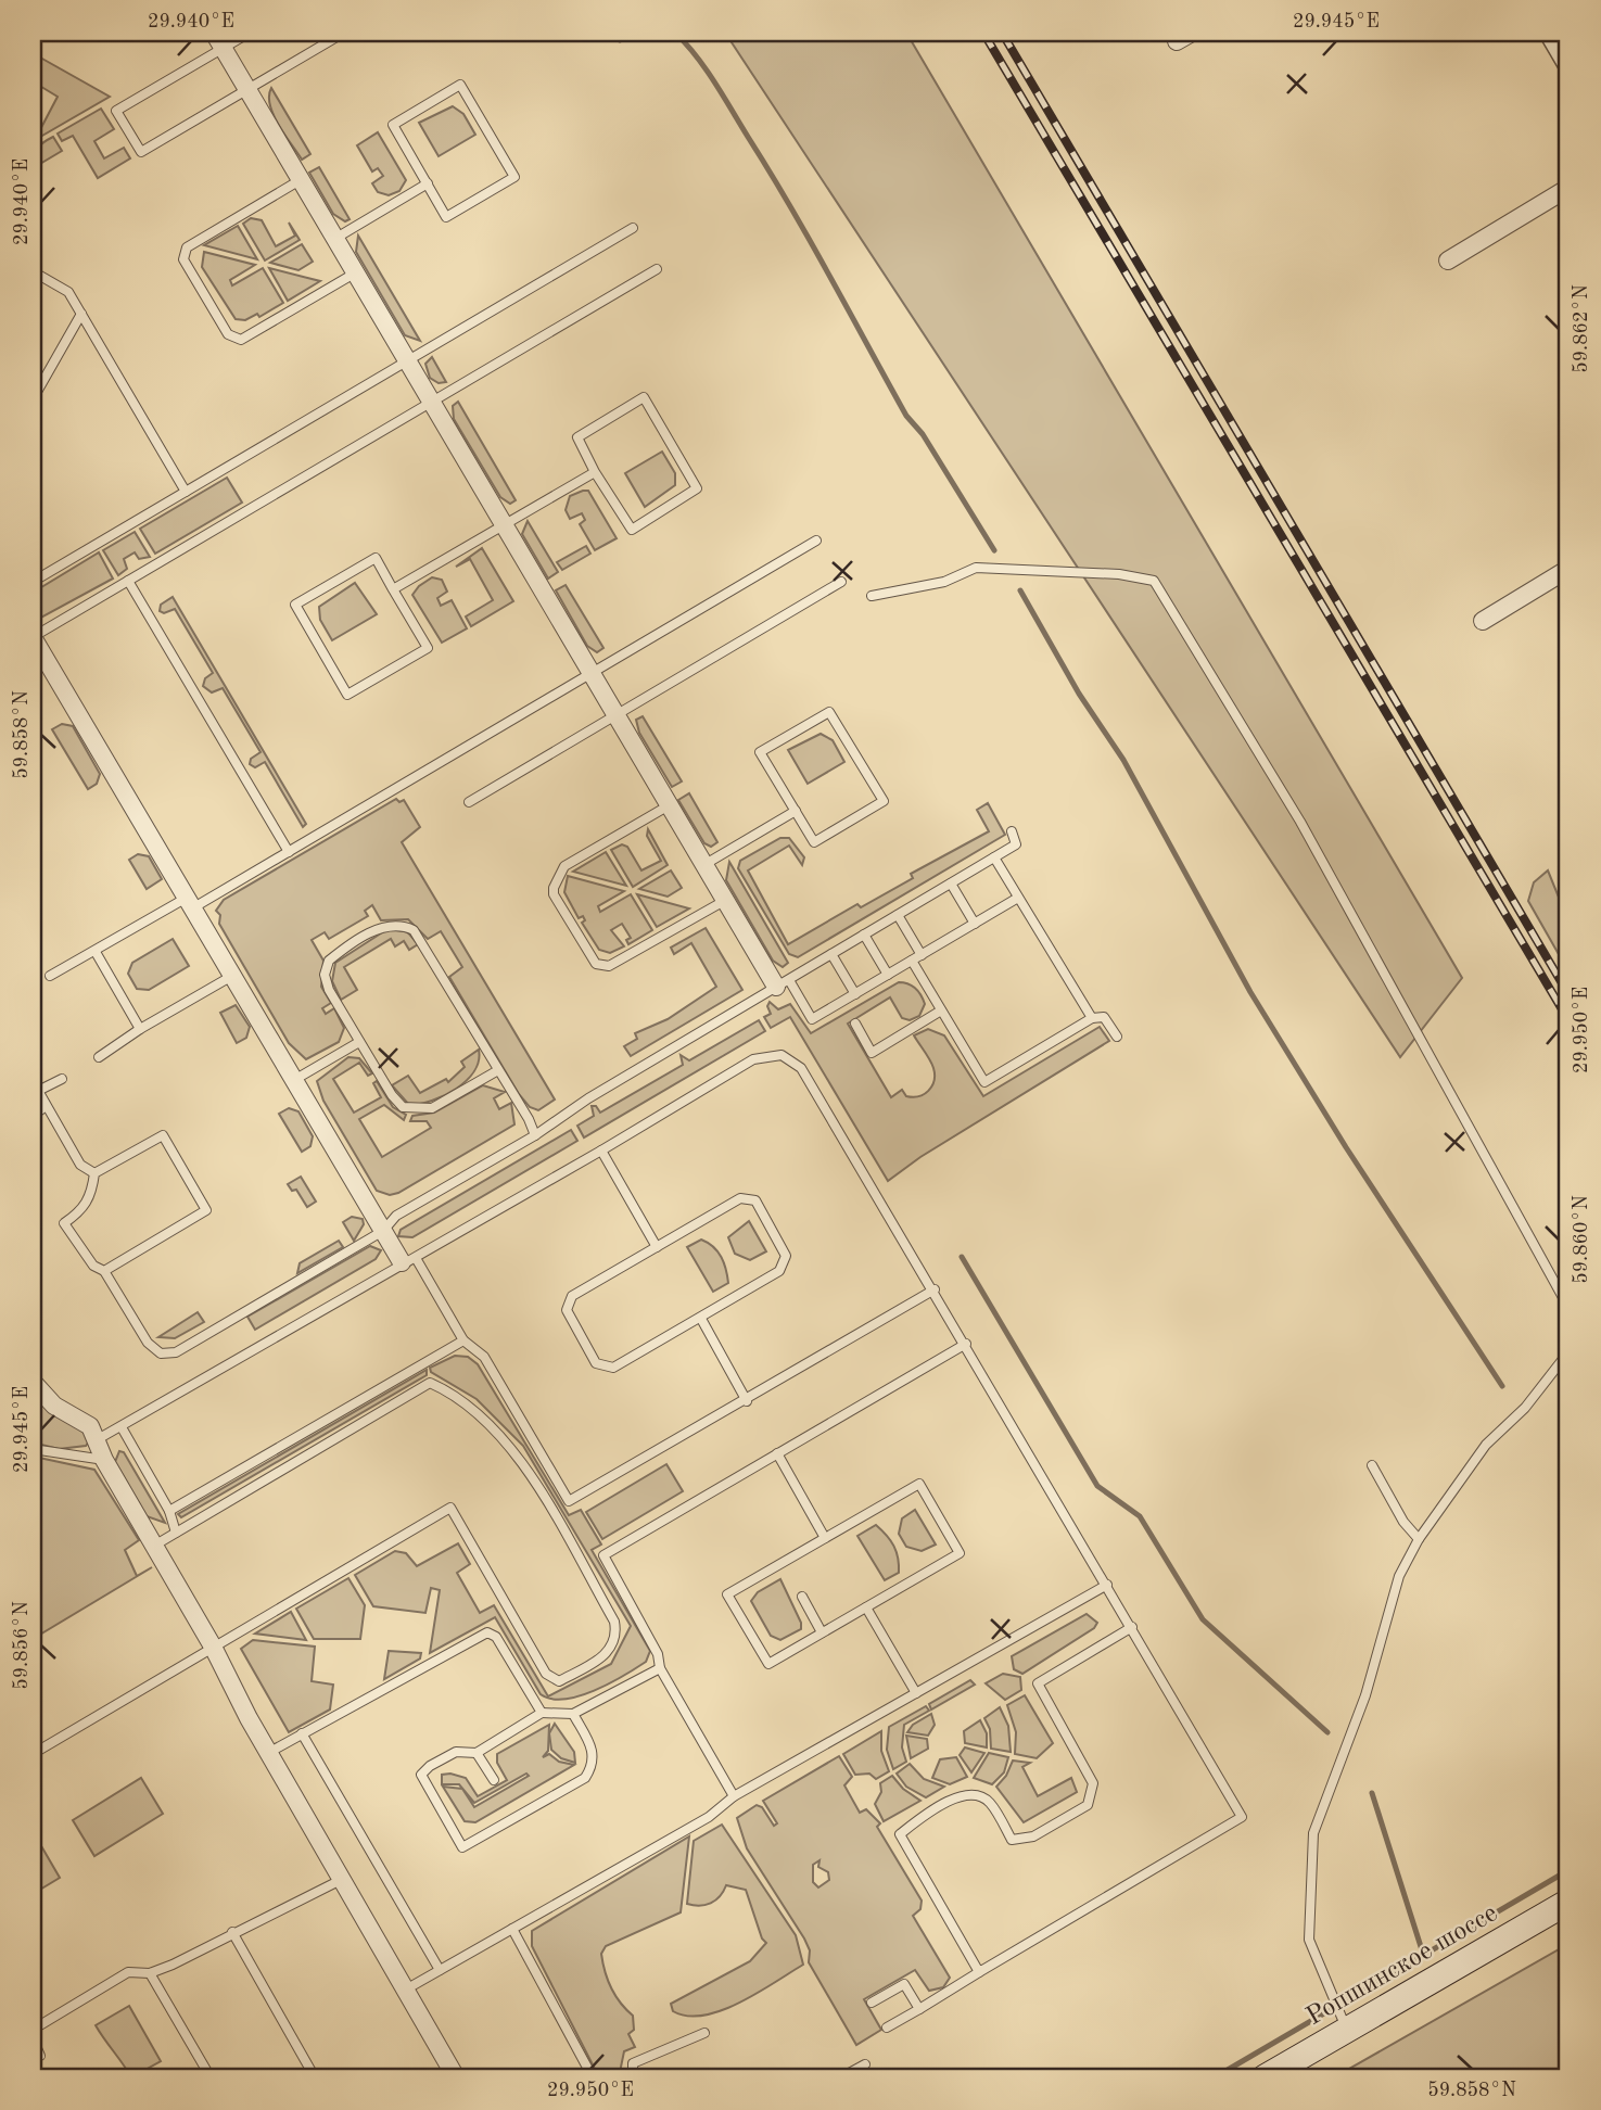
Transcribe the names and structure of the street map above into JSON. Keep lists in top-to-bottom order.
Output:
{
  "streets": {
    "main road": ["Ропшинское шоссе"]
  },
  "coordinates": [
    "29.940°E",
    "29.945°E",
    "59.862°N",
    "59.858°N",
    "29.950°E",
    "59.860°N",
    "59.856°N"
  ]
}
